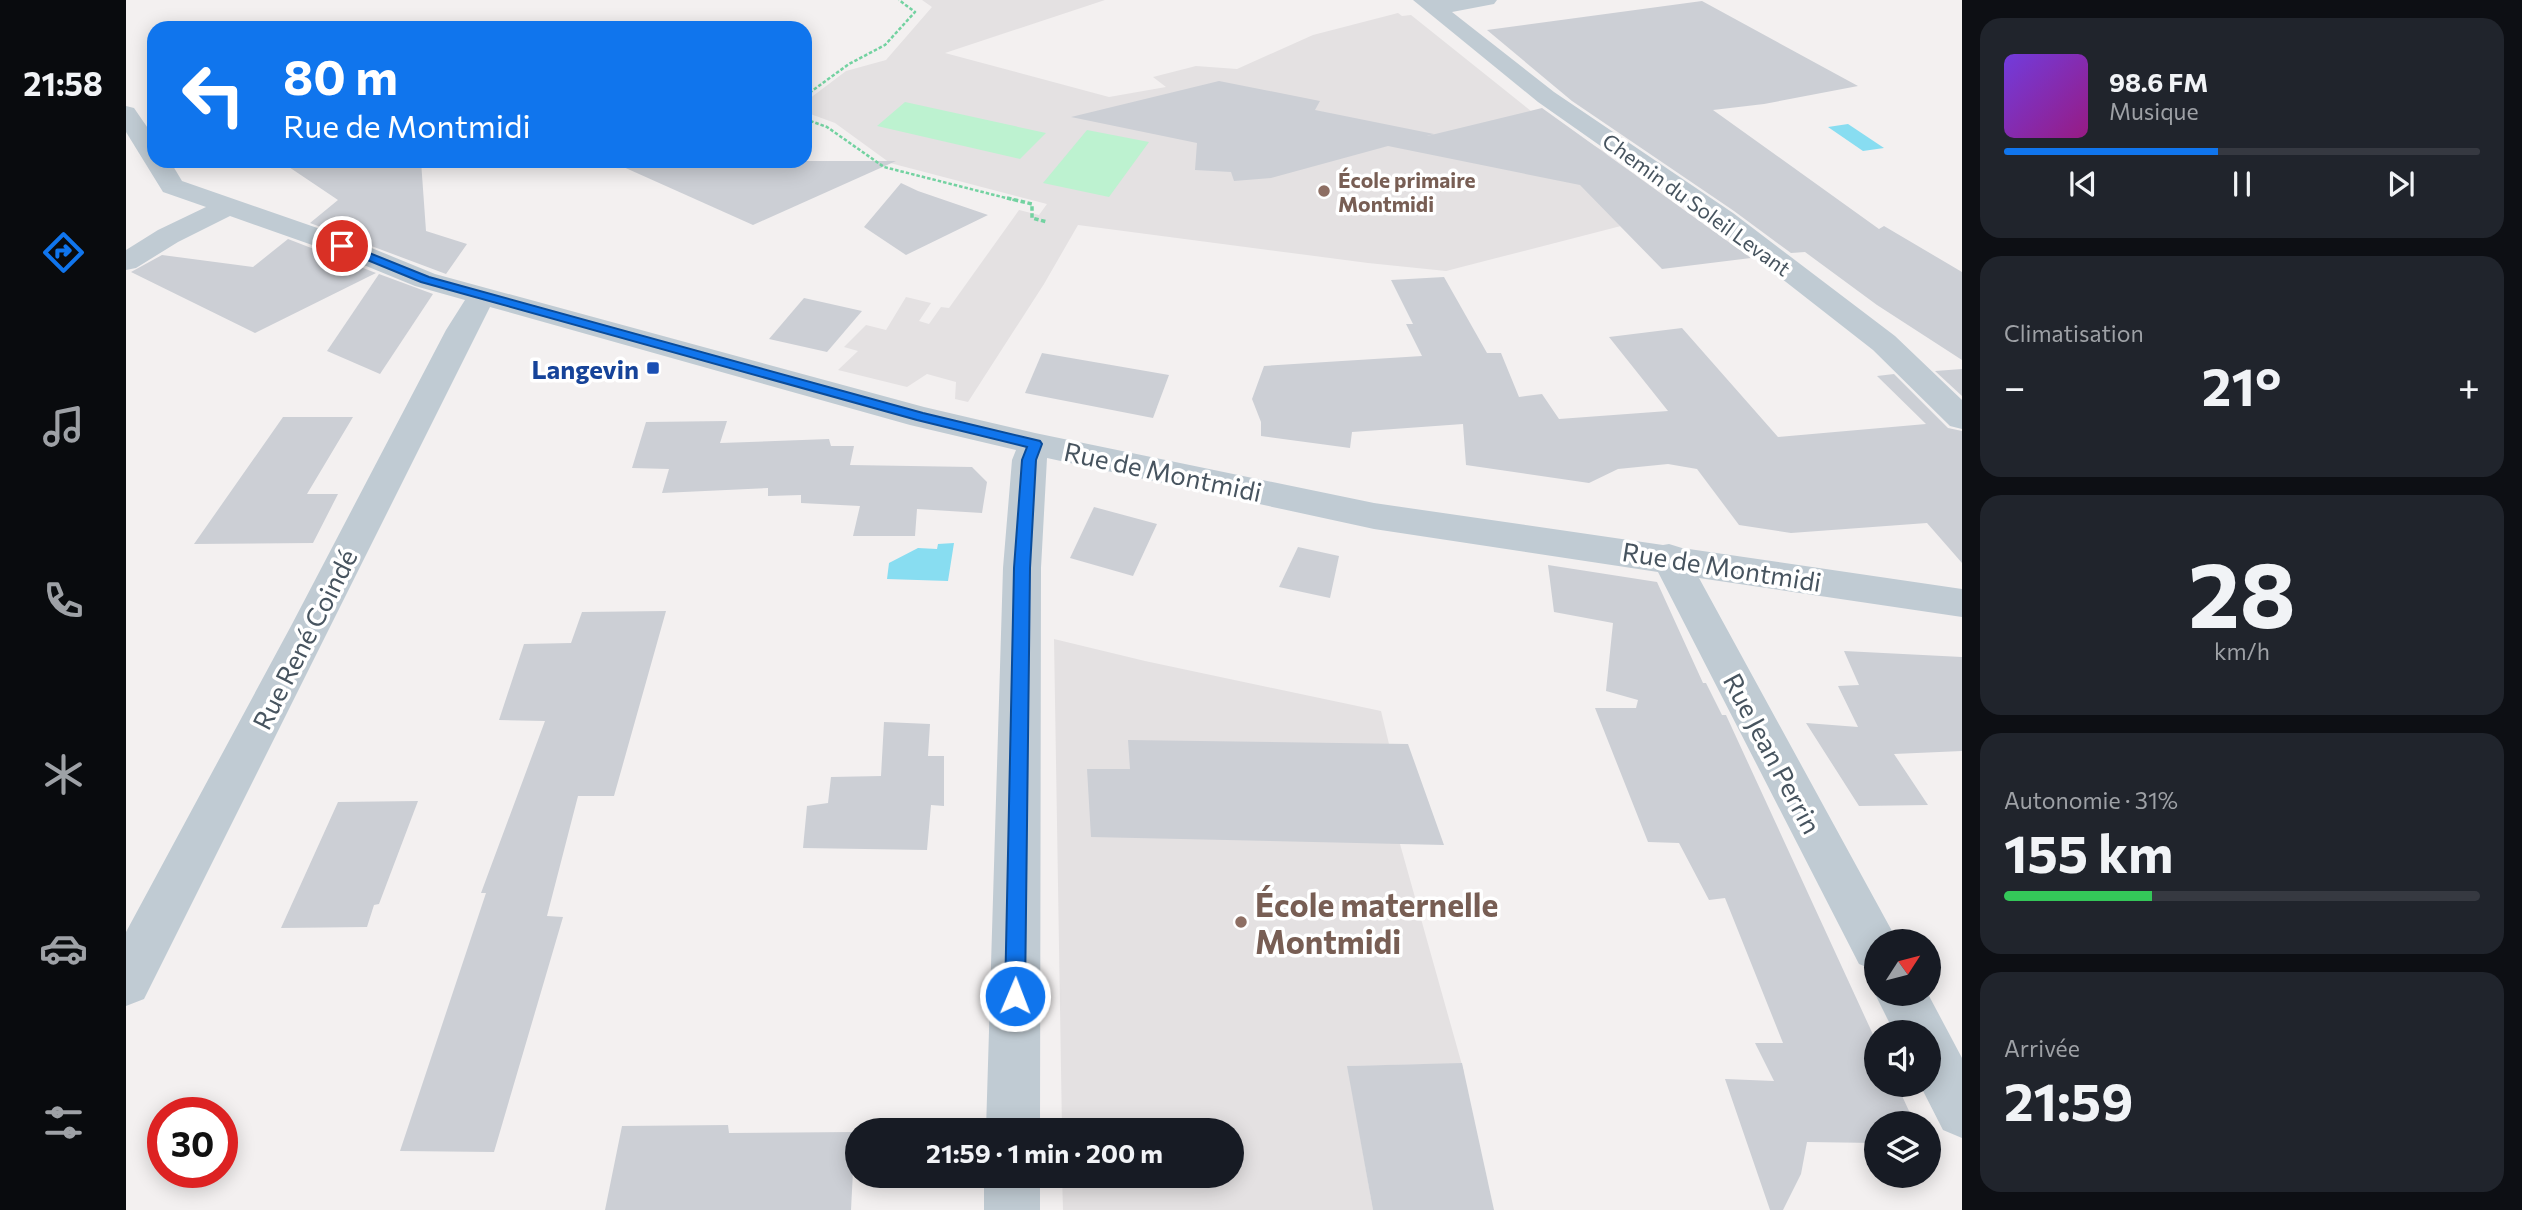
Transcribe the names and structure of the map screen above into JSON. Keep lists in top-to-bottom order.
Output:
{
  "streets": {
    "street": [
      "Chemin du Soleil Levant",
      "Rue de Montmidi",
      "Rue René Coindé",
      "Rue Jean Perrin"
    ]
  },
  "crossings": [
    ["Rue de Montmidi", "Rue René Coindé"],
    ["Rue de Montmidi", "Rue Jean Perrin"]
  ],
  "places": {
    "other": ["École primaire Montmidi", "École maternelle Montmidi"],
    "transit": ["Langevin"]
  },
  "north": "top right",
  "page": {
    "tabs": "21:58",
    "turn": ["80 m", "Rue de Montmidi"],
    "song": ["98.6 FM", "Musique"],
    "tile": [
      "Climatisation",
      ["28", "km/h"],
      ["Autonomie · 31%", "155 km"],
      ["Arrivée", "21:59"]
    ],
    "heat": ["−", "21°", "+"],
    "limit": "30",
    "trip": "21:59 · 1 min · 200 m"
  }
}
